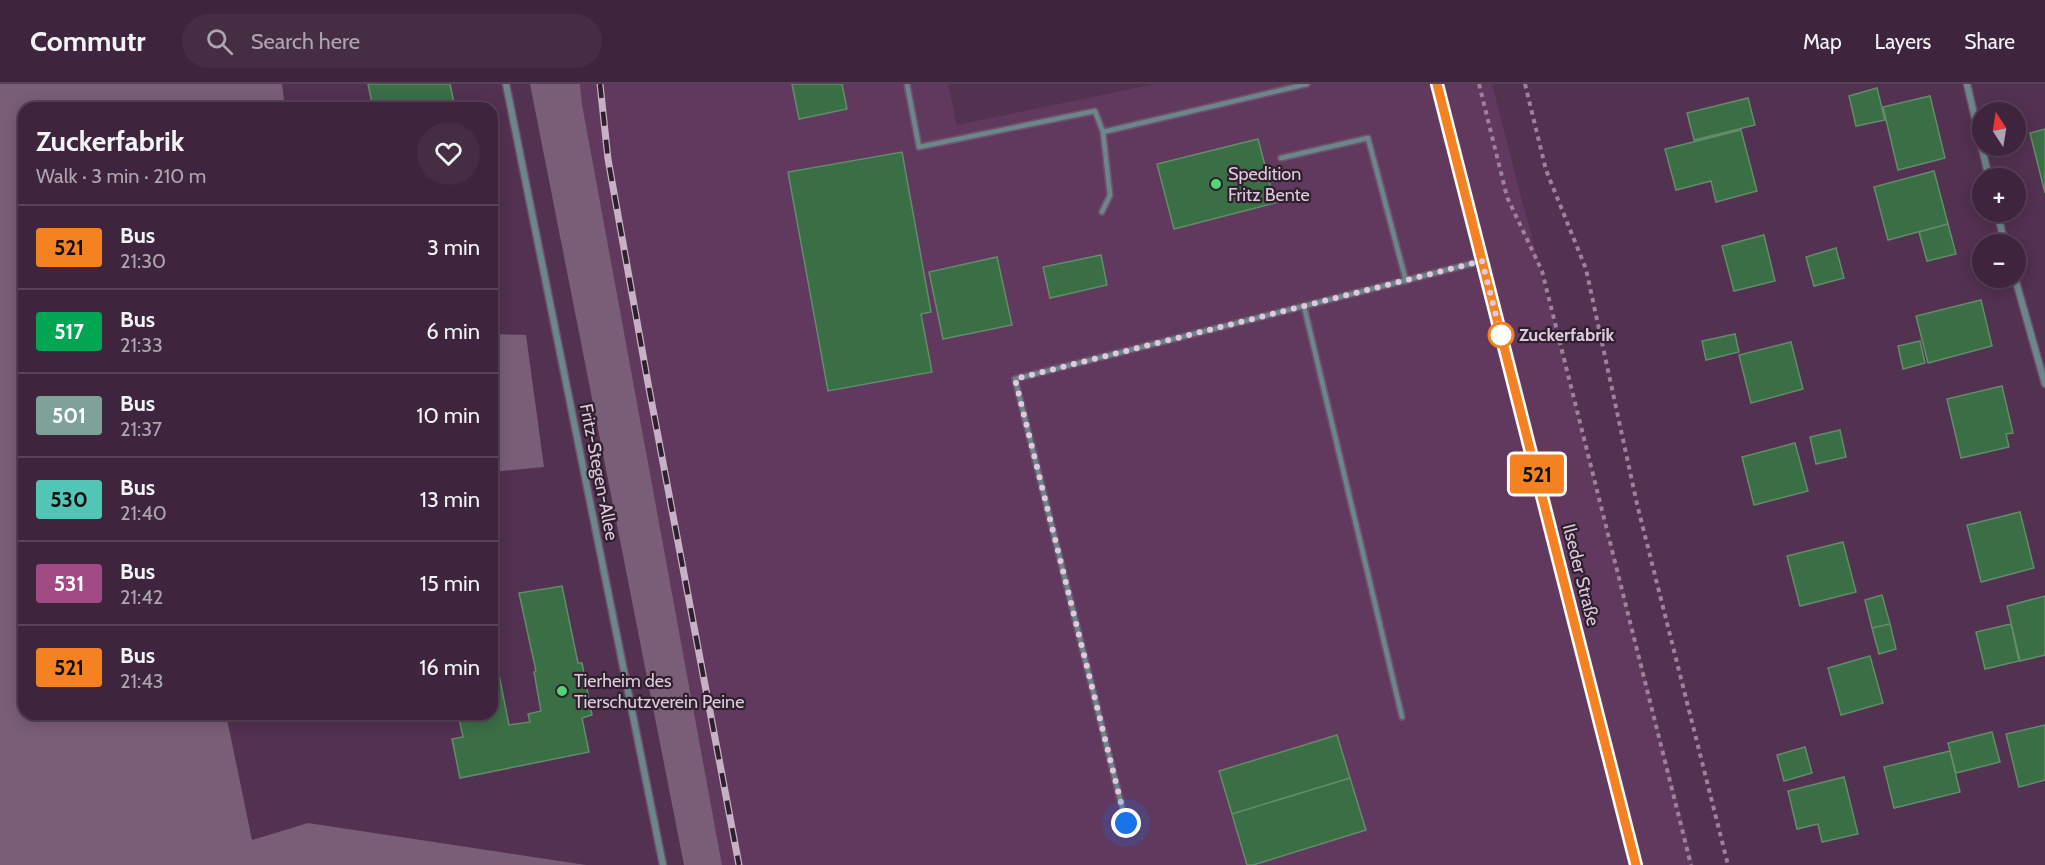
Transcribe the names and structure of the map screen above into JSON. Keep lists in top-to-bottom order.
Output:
{
  "streets": {
    "street": ["Fritz-Stegen-Allee", "Ilseder Straße"]
  },
  "places": ["Spedition Fritz Bente", "Zuckerfabrik", "Tierheim des Tierschutzverein Peine"],
  "lines": ["bus line 521"],
  "north": "top",
  "page": {
    "header": "Commutr",
    "search": "Search here",
    "nav": ["Map", "Layers", "Share"],
    "on_map": "521",
    "map_buttons": ["+", "−"],
    "heading": ["Zuckerfabrik", "Walk · 3 min · 210 m"],
    "list": [
      {
        "mark": "521",
        "name": "Bus",
        "note": "21:30",
        "value": "3 min"
      },
      {
        "mark": "517",
        "name": "Bus",
        "note": "21:33",
        "value": "6 min"
      },
      {
        "mark": "501",
        "name": "Bus",
        "note": "21:37",
        "value": "10 min"
      },
      {
        "mark": "530",
        "name": "Bus",
        "note": "21:40",
        "value": "13 min"
      },
      {
        "mark": "531",
        "name": "Bus",
        "note": "21:42",
        "value": "15 min"
      },
      {
        "mark": "521",
        "name": "Bus",
        "note": "21:43",
        "value": "16 min"
      }
    ]
  }
}
